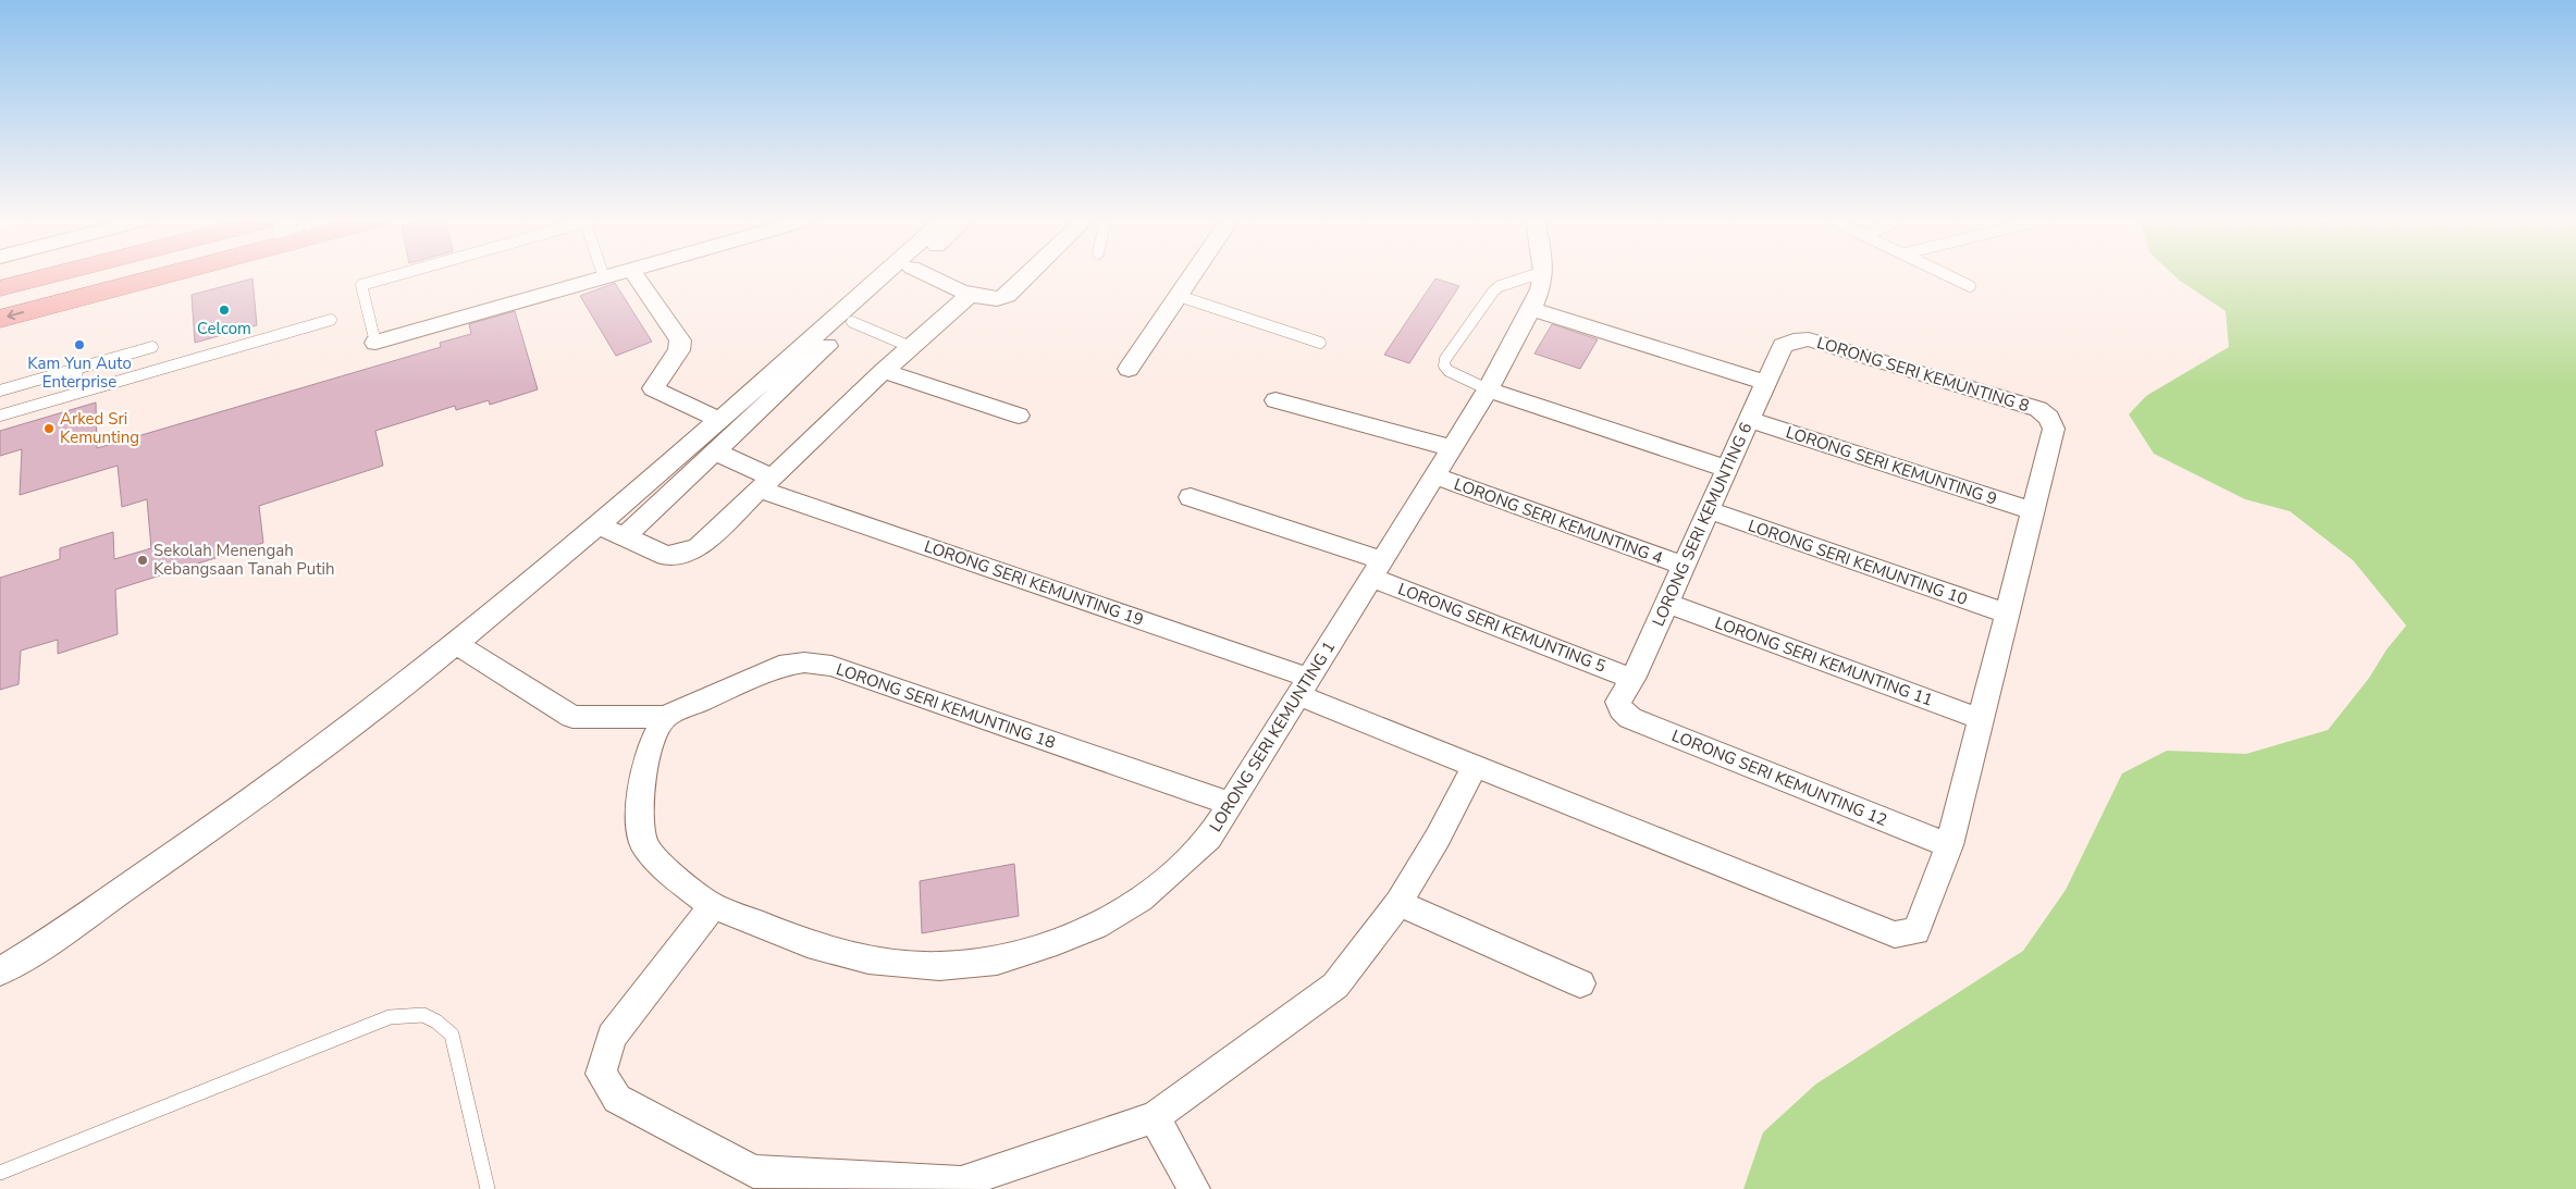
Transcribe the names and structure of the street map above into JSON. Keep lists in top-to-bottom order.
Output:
{
  "streets": {
    "street": [
      "LORONG SERI KEMUNTING 8",
      "LORONG SERI KEMUNTING 9",
      "LORONG SERI KEMUNTING 4",
      "LORONG SERI KEMUNTING 6",
      "LORONG SERI KEMUNTING 10",
      "LORONG SERI KEMUNTING 19",
      "LORONG SERI KEMUNTING 5",
      "LORONG SERI KEMUNTING 11",
      "LORONG SERI KEMUNTING 18",
      "LORONG SERI KEMUNTING 1",
      "LORONG SERI KEMUNTING 12"
    ]
  },
  "crossings": [
    ["LORONG SERI KEMUNTING 8", "LORONG SERI KEMUNTING 9"],
    ["LORONG SERI KEMUNTING 8", "LORONG SERI KEMUNTING 6"],
    ["LORONG SERI KEMUNTING 9", "LORONG SERI KEMUNTING 6"],
    ["LORONG SERI KEMUNTING 4", "LORONG SERI KEMUNTING 6"],
    ["LORONG SERI KEMUNTING 4", "LORONG SERI KEMUNTING 1"],
    ["LORONG SERI KEMUNTING 6", "LORONG SERI KEMUNTING 10"],
    ["LORONG SERI KEMUNTING 6", "LORONG SERI KEMUNTING 5"],
    ["LORONG SERI KEMUNTING 6", "LORONG SERI KEMUNTING 11"],
    ["LORONG SERI KEMUNTING 6", "LORONG SERI KEMUNTING 12"],
    ["LORONG SERI KEMUNTING 19", "LORONG SERI KEMUNTING 1"],
    ["LORONG SERI KEMUNTING 19", "LORONG SERI KEMUNTING 12"],
    ["LORONG SERI KEMUNTING 5", "LORONG SERI KEMUNTING 1"],
    ["LORONG SERI KEMUNTING 18", "LORONG SERI KEMUNTING 1"]
  ],
  "places": [
    "Celcom",
    "Kam Yun Auto Enterprise",
    "Arked Sri Kemunting",
    "Sekolah Menengah Kebangsaan Tanah Putih"
  ]
}
